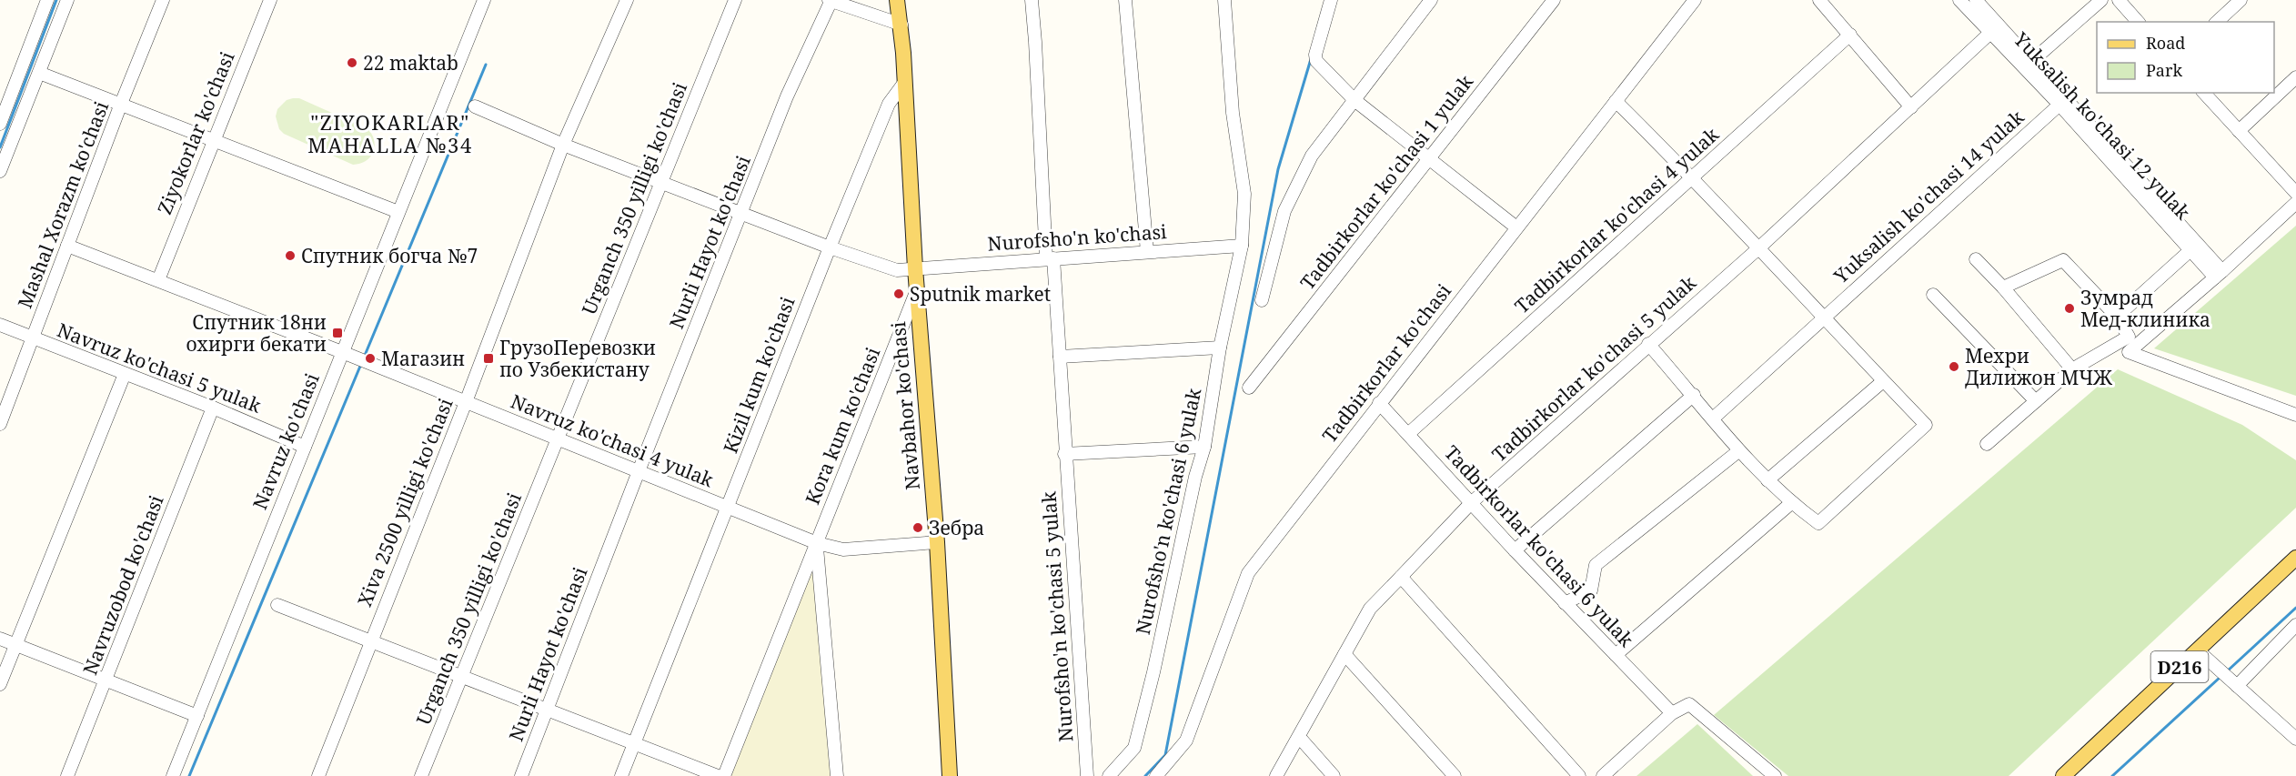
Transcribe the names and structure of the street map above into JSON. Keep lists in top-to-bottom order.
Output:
{
  "streets": {
    "main road": ["Navbahor ko'chasi", "D216"],
    "street": [
      "Yuksalish ko'chasi 12 yulak",
      "Ziyokorlar ko'chasi",
      "Tadbirkorlar ko'chasi 1 yulak",
      "Yuksalish ko'chasi 14 yulak",
      "Urganch 350 yilligi ko'chasi",
      "Mashal Xorazm ko'chasi",
      "Tadbirkorlar ko'chasi 4 yulak",
      "Nurofsho'n ko'chasi",
      "Nurli Hayot ko'chasi",
      "Tadbirkorlar ko'chasi",
      "Navruz ko'chasi 5 yulak",
      "Tadbirkorlar ko'chasi 5 yulak",
      "Kizil kum ko'chasi",
      "Kora kum ko'chasi",
      "Navruz ko'chasi 4 yulak",
      "Navruz ko'chasi",
      "Xiva 2500 yilligi ko'chasi",
      "Nurofsho'n ko'chasi 6 yulak",
      "Tadbirkorlar ko'chasi 6 yulak",
      "Navruzobod ko'chasi",
      "Nurofsho'n ko'chasi 5 yulak"
    ]
  },
  "crossings": [
    ["Yuksalish ko'chasi 12 yulak", "Yuksalish ko'chasi 14 yulak"],
    ["Yuksalish ko'chasi 12 yulak", "Tadbirkorlar ko'chasi 5 yulak"],
    ["Ziyokorlar ko'chasi", "Navruz ko'chasi 4 yulak"],
    ["Urganch 350 yilligi ko'chasi", "Nurofsho'n ko'chasi"],
    ["Urganch 350 yilligi ko'chasi", "Navruz ko'chasi 4 yulak"],
    ["Mashal Xorazm ko'chasi", "Navruz ko'chasi 5 yulak"],
    ["Mashal Xorazm ko'chasi", "Navruz ko'chasi 4 yulak"],
    ["Tadbirkorlar ko'chasi 4 yulak", "Tadbirkorlar ko'chasi 6 yulak"],
    ["Nurofsho'n ko'chasi", "Nurli Hayot ko'chasi"],
    ["Nurofsho'n ko'chasi", "Kizil kum ko'chasi"],
    ["Nurofsho'n ko'chasi", "Navbahor ko'chasi"],
    ["Nurofsho'n ko'chasi", "Xiva 2500 yilligi ko'chasi"],
    ["Nurofsho'n ko'chasi", "Nurofsho'n ko'chasi 6 yulak"],
    ["Nurofsho'n ko'chasi", "Nurofsho'n ko'chasi 5 yulak"],
    ["Nurli Hayot ko'chasi", "Navruz ko'chasi 4 yulak"],
    ["Tadbirkorlar ko'chasi", "Tadbirkorlar ko'chasi 6 yulak"],
    ["Navruz ko'chasi 5 yulak", "Navruz ko'chasi"],
    ["Navruz ko'chasi 5 yulak", "Navruzobod ko'chasi"],
    ["Tadbirkorlar ko'chasi 5 yulak", "Tadbirkorlar ko'chasi 6 yulak"],
    ["Kizil kum ko'chasi", "Navbahor ko'chasi"],
    ["Kizil kum ko'chasi", "Navruz ko'chasi 4 yulak"],
    ["Navbahor ko'chasi", "Kora kum ko'chasi"],
    ["Navbahor ko'chasi", "Navruz ko'chasi 4 yulak"],
    ["Kora kum ko'chasi", "Navruz ko'chasi 4 yulak"],
    ["Navruz ko'chasi 4 yulak", "Navruz ko'chasi"],
    ["Navruz ko'chasi 4 yulak", "Xiva 2500 yilligi ko'chasi"]
  ],
  "districts": ["\"ZIYOKARLAR\" MAHALLA №34"],
  "places": {
    "other": [
      "22 maktab",
      "Спутник богча №7",
      "Sputnik market",
      "Зумрад Мед-клиника",
      "Магазин",
      "Мехри Дилижон МЧЖ",
      "Зебра"
    ],
    "transit": ["Спутник 18ни охирги бекати", "ГрузоПеревозки по Узбекистану"]
  },
  "legend": ["Road", "Park"]
}
